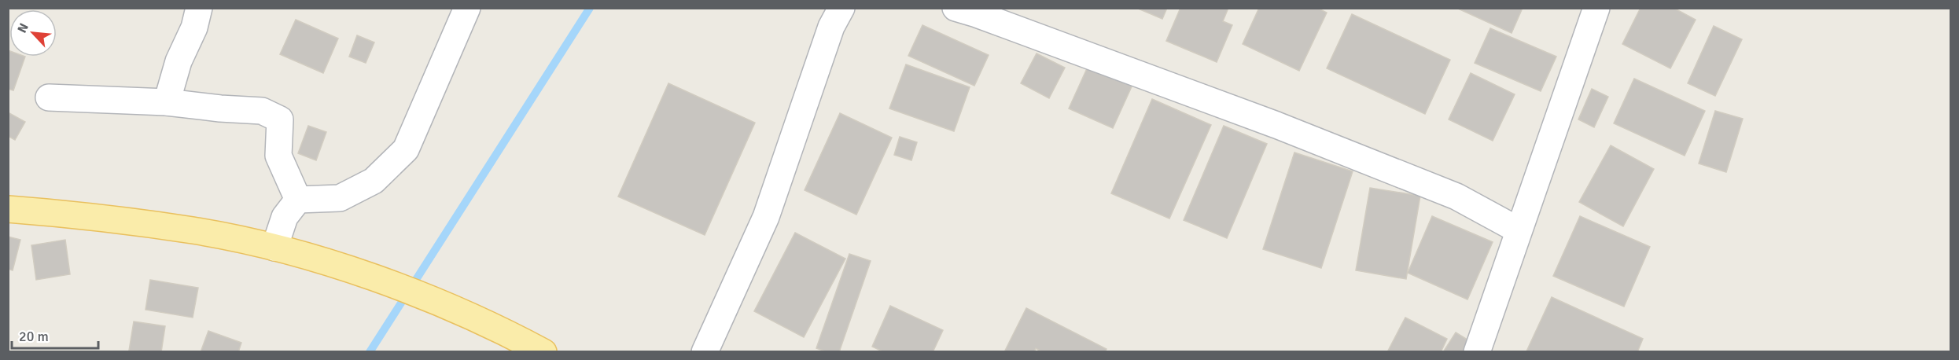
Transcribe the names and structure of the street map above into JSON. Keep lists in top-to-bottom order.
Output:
{
  "scale_bar": "20 m",
  "north": "top left"
}
